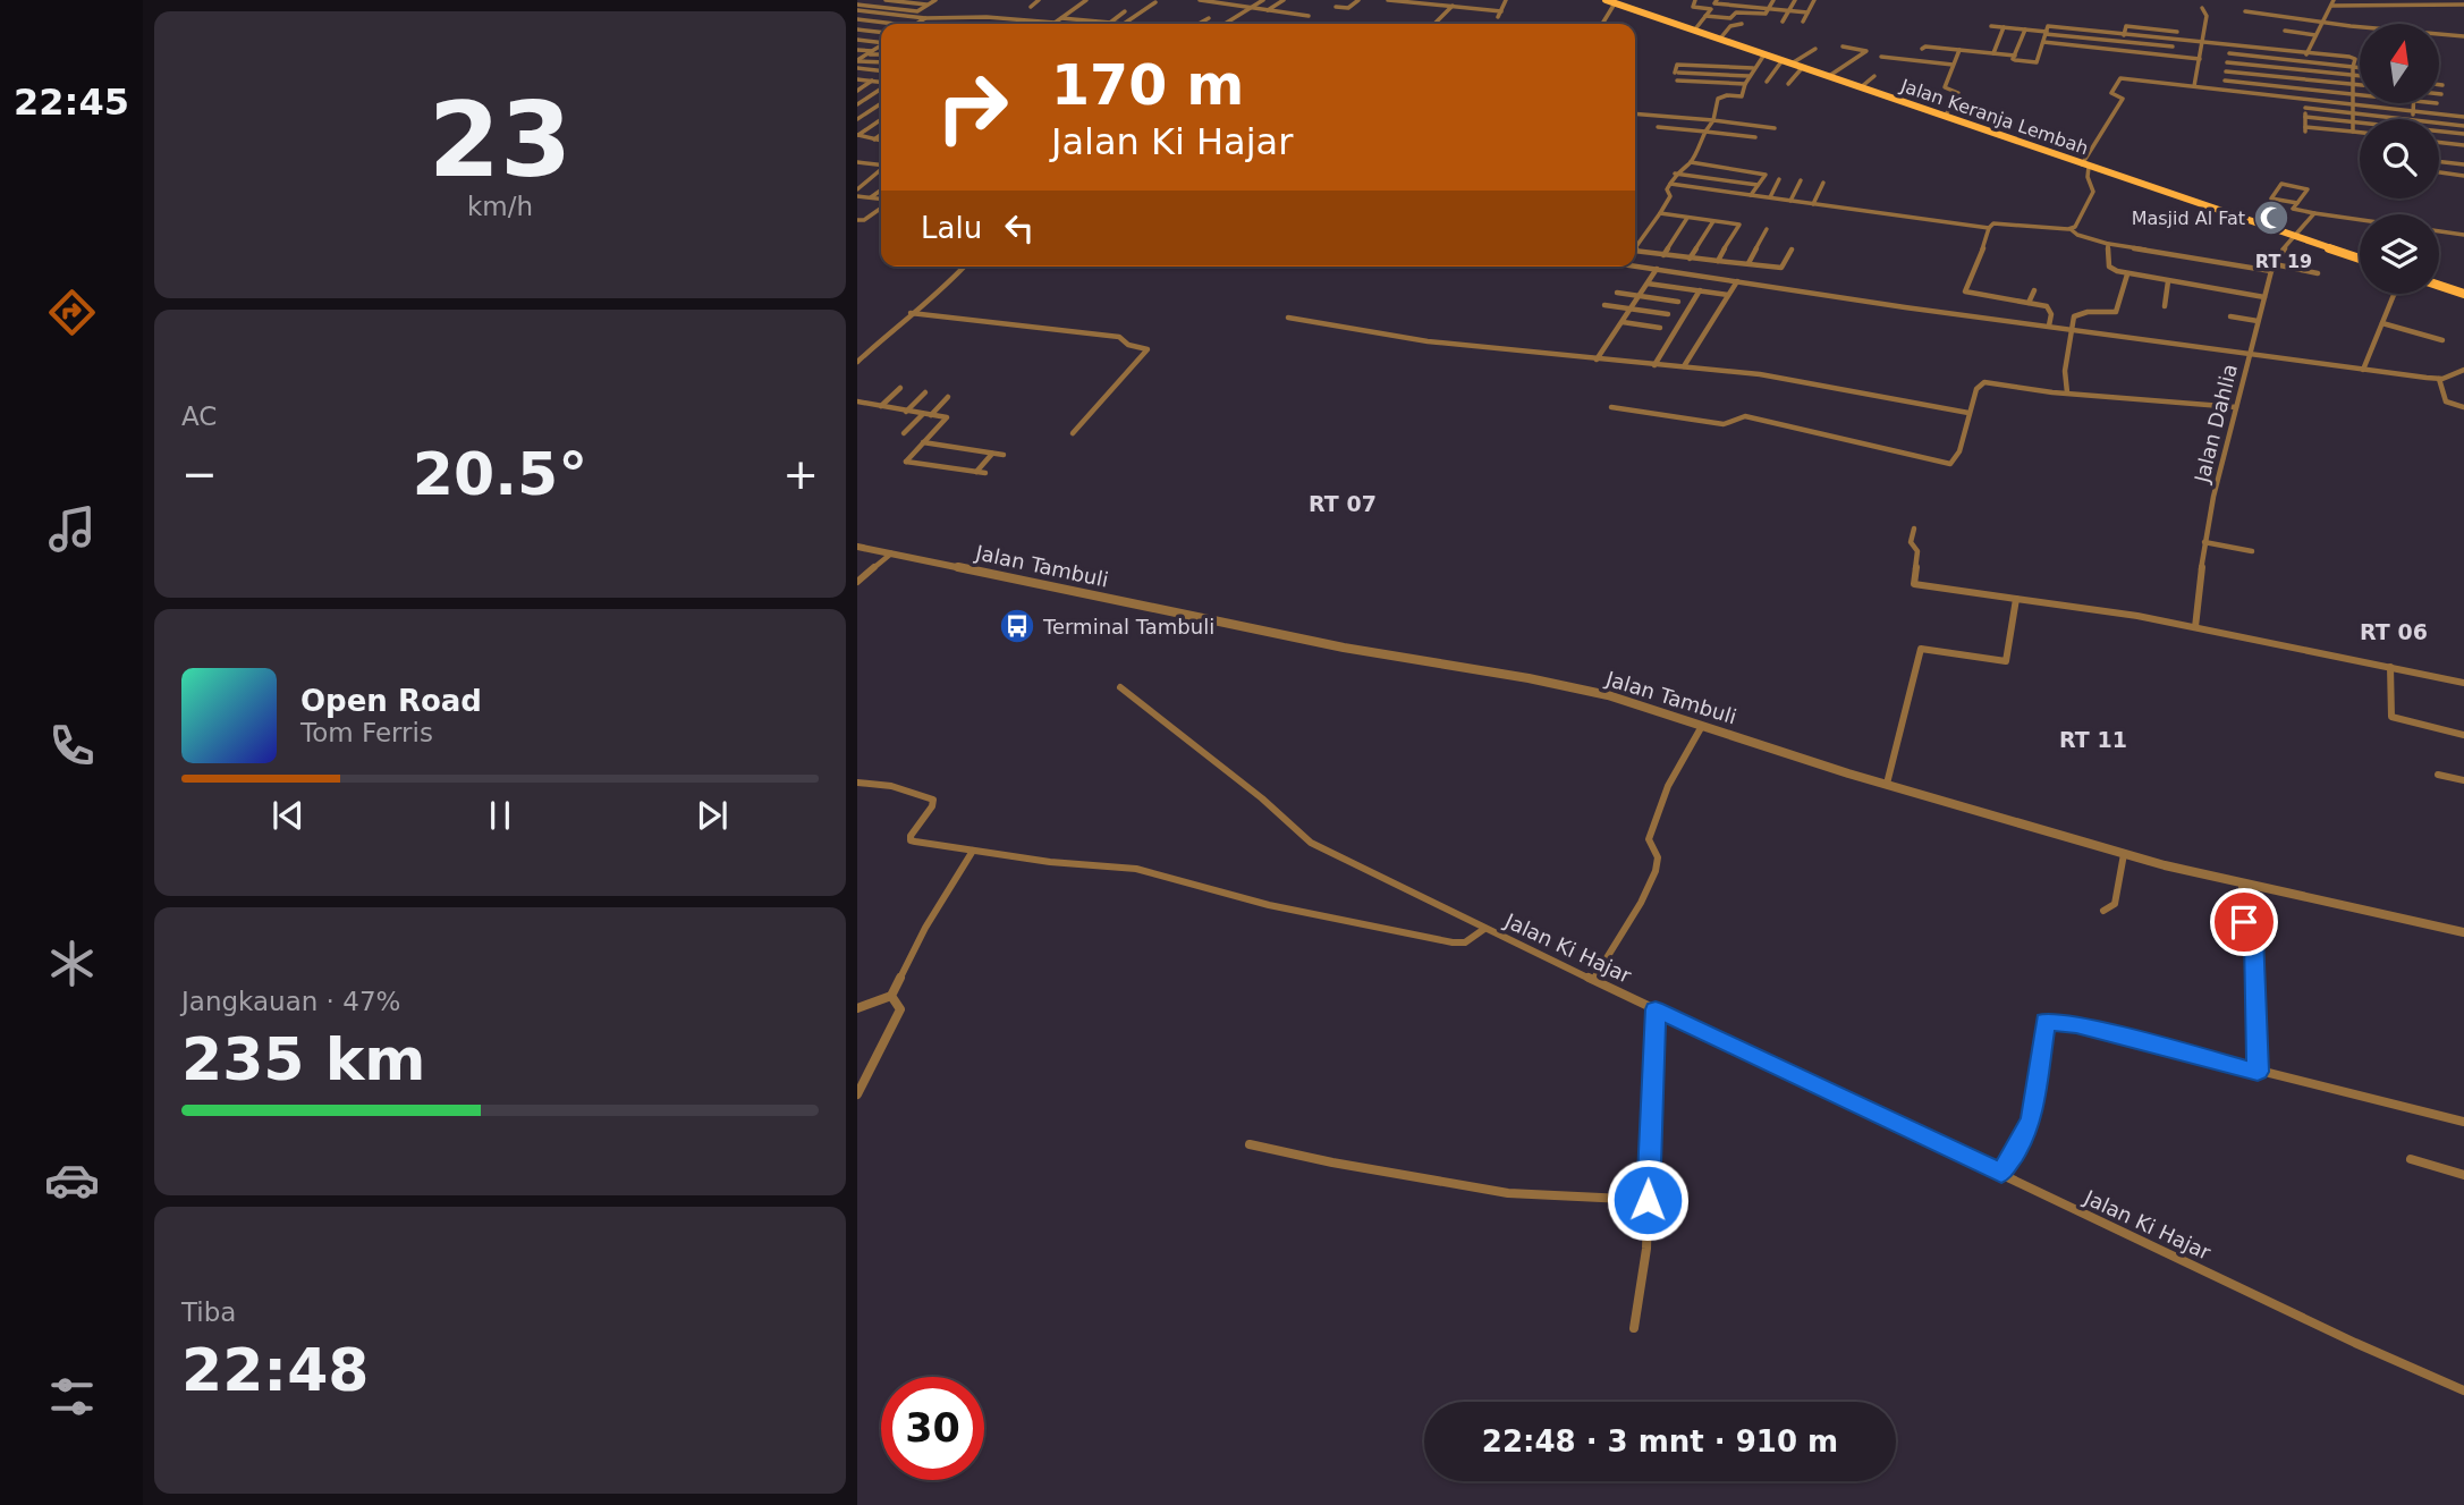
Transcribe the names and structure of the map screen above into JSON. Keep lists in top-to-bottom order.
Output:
{
  "streets": {
    "main road": ["Jalan Keranja Lembah"],
    "street": ["Jalan Dahlia", "Jalan Tambuli", "Jalan Ki Hajar"]
  },
  "crossings": [
    ["Jalan Keranja Lembah", "Jalan Dahlia"]
  ],
  "districts": [
    "RT 19",
    "RT 07",
    "RT 06",
    "RT 11"
  ],
  "places": {
    "mosque": ["Masjid Al Fat"],
    "bus stop": ["Terminal Tambuli"]
  },
  "north": "top",
  "page": {
    "tabs": "22:45",
    "tile": [
      ["23", "km/h"],
      "AC",
      ["Jangkauan · 47%", "235 km"],
      ["Tiba", "22:48"]
    ],
    "turn": ["170 m", "Jalan Ki Hajar"],
    "then": "Lalu",
    "heat": ["−", "20.5°", "+"],
    "song": ["Open Road", "Tom Ferris"],
    "limit": "30",
    "trip": "22:48 · 3 mnt · 910 m"
  }
}
